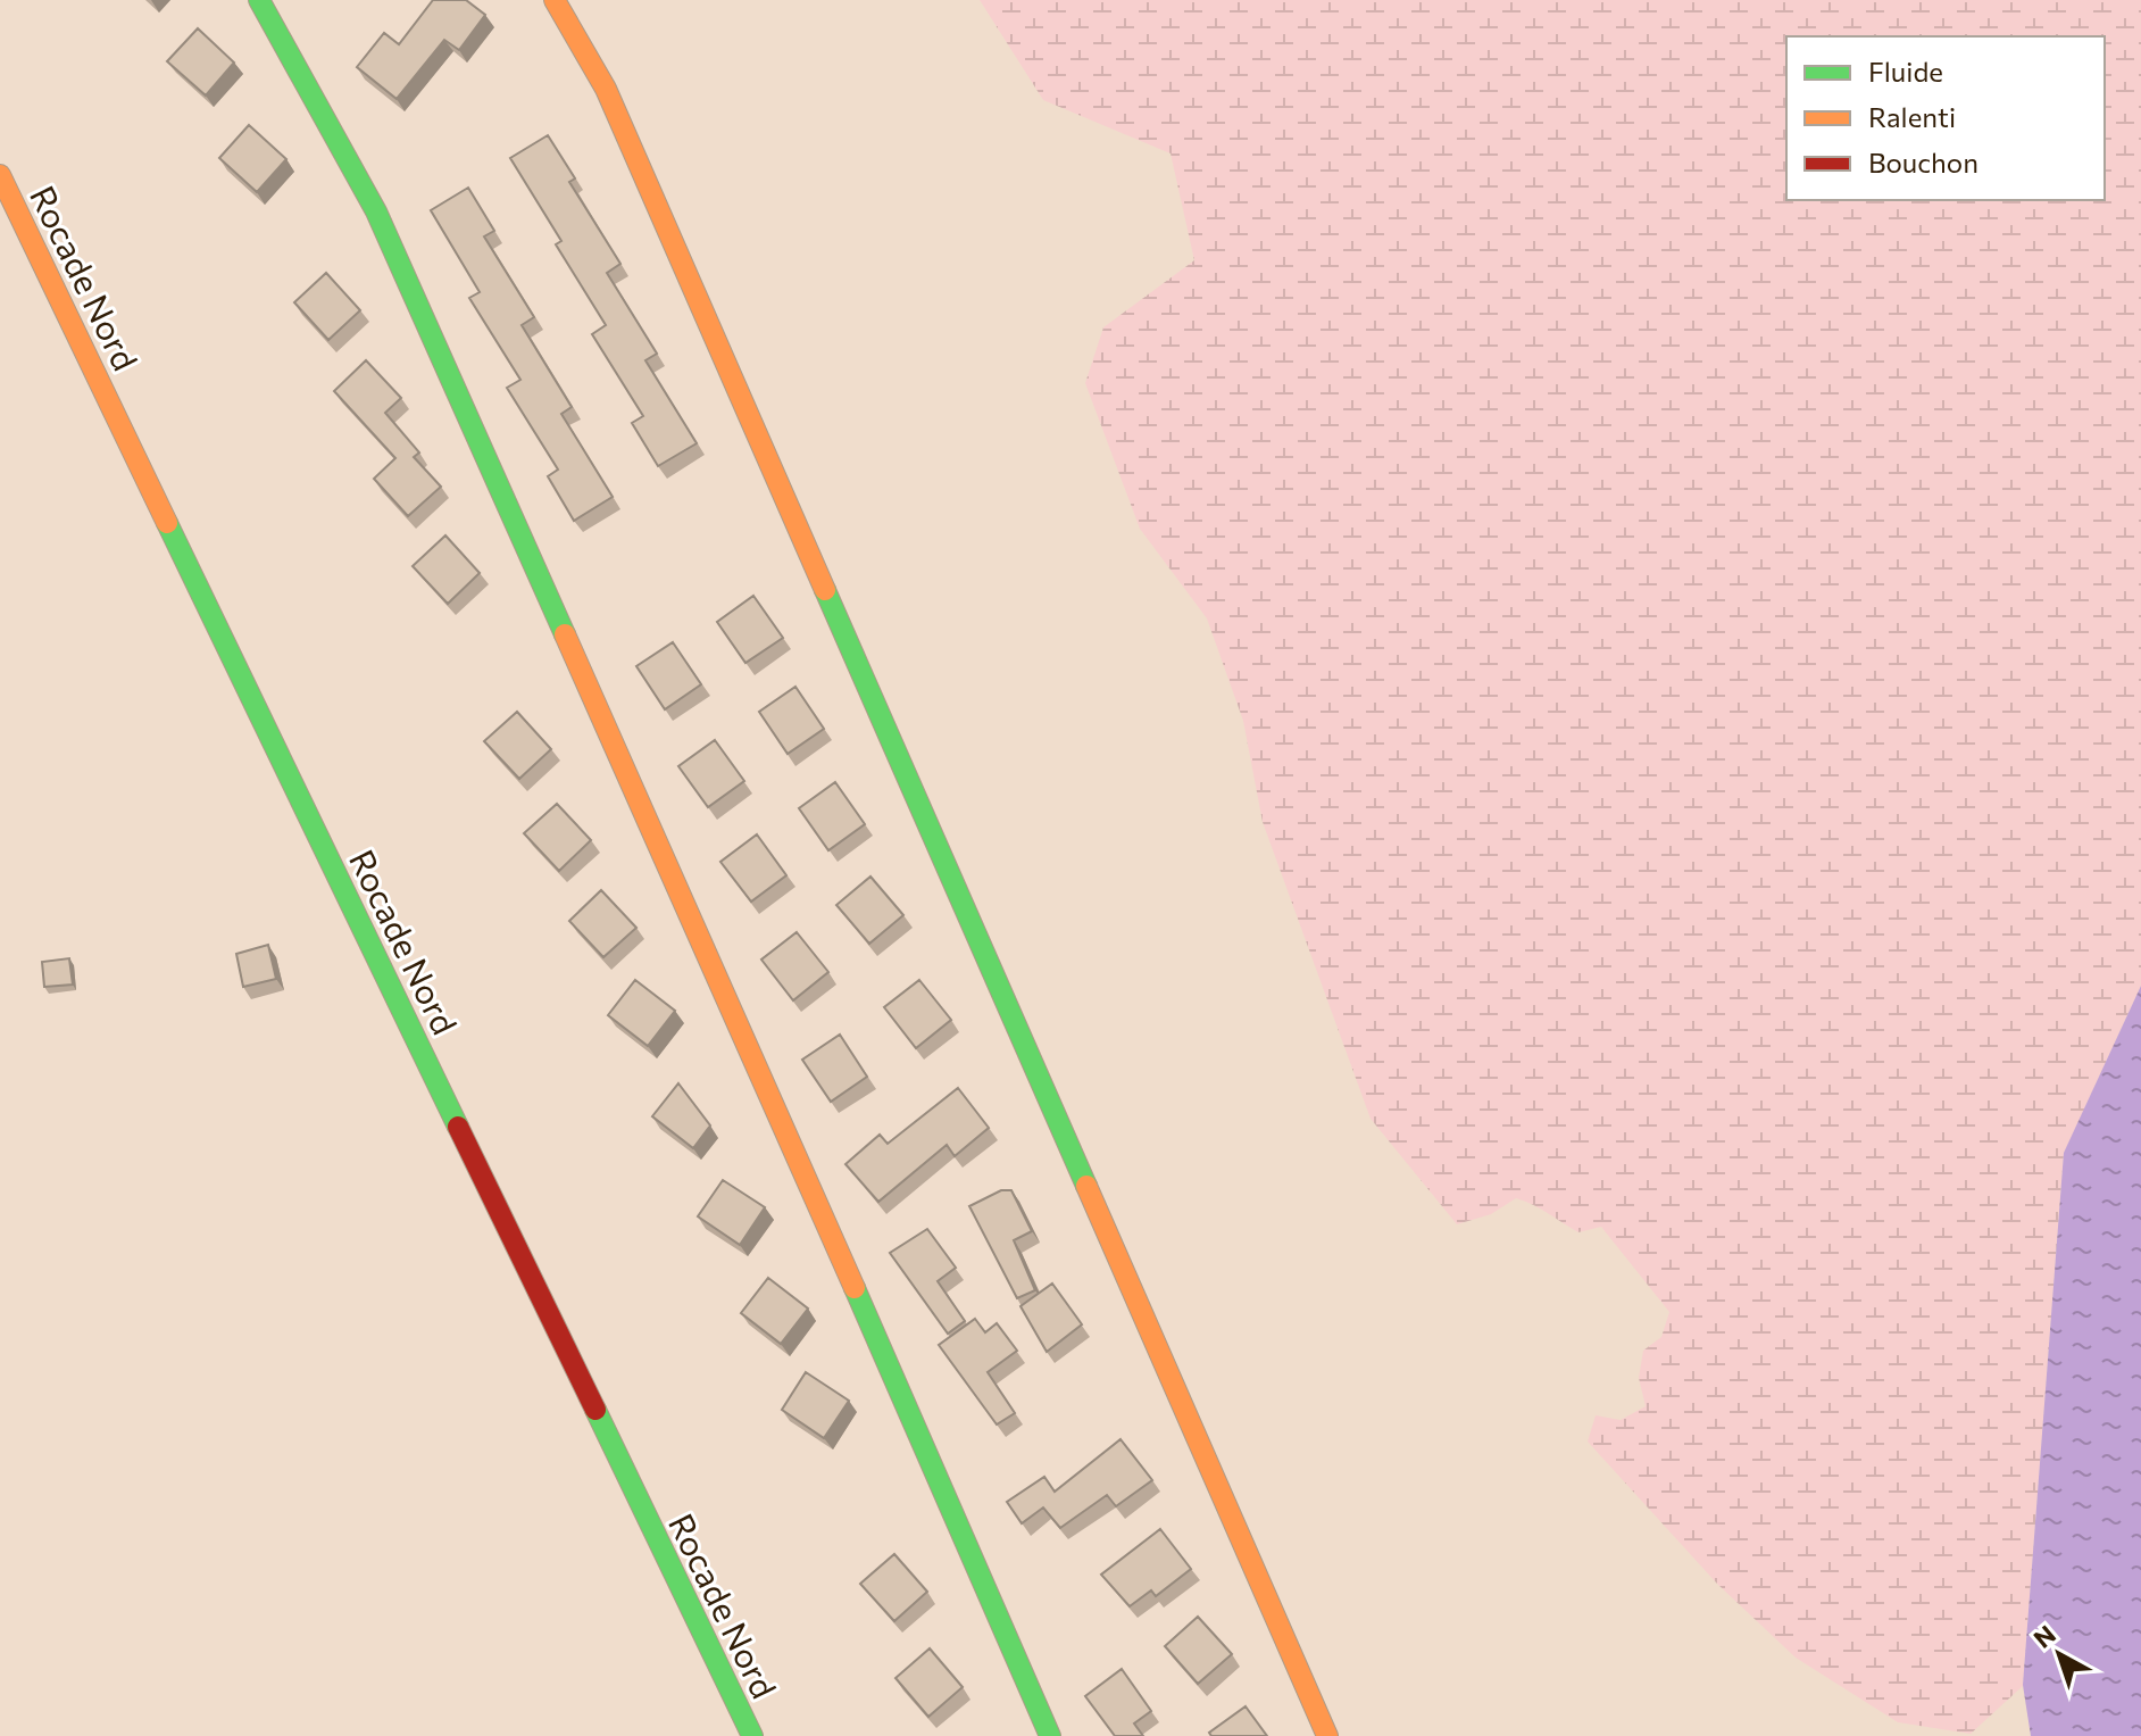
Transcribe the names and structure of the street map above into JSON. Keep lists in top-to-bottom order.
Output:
{
  "streets": {
    "street": ["Rocade Nord"]
  },
  "legend": ["Fluide", "Ralenti", "Bouchon"],
  "north": "top left"
}
